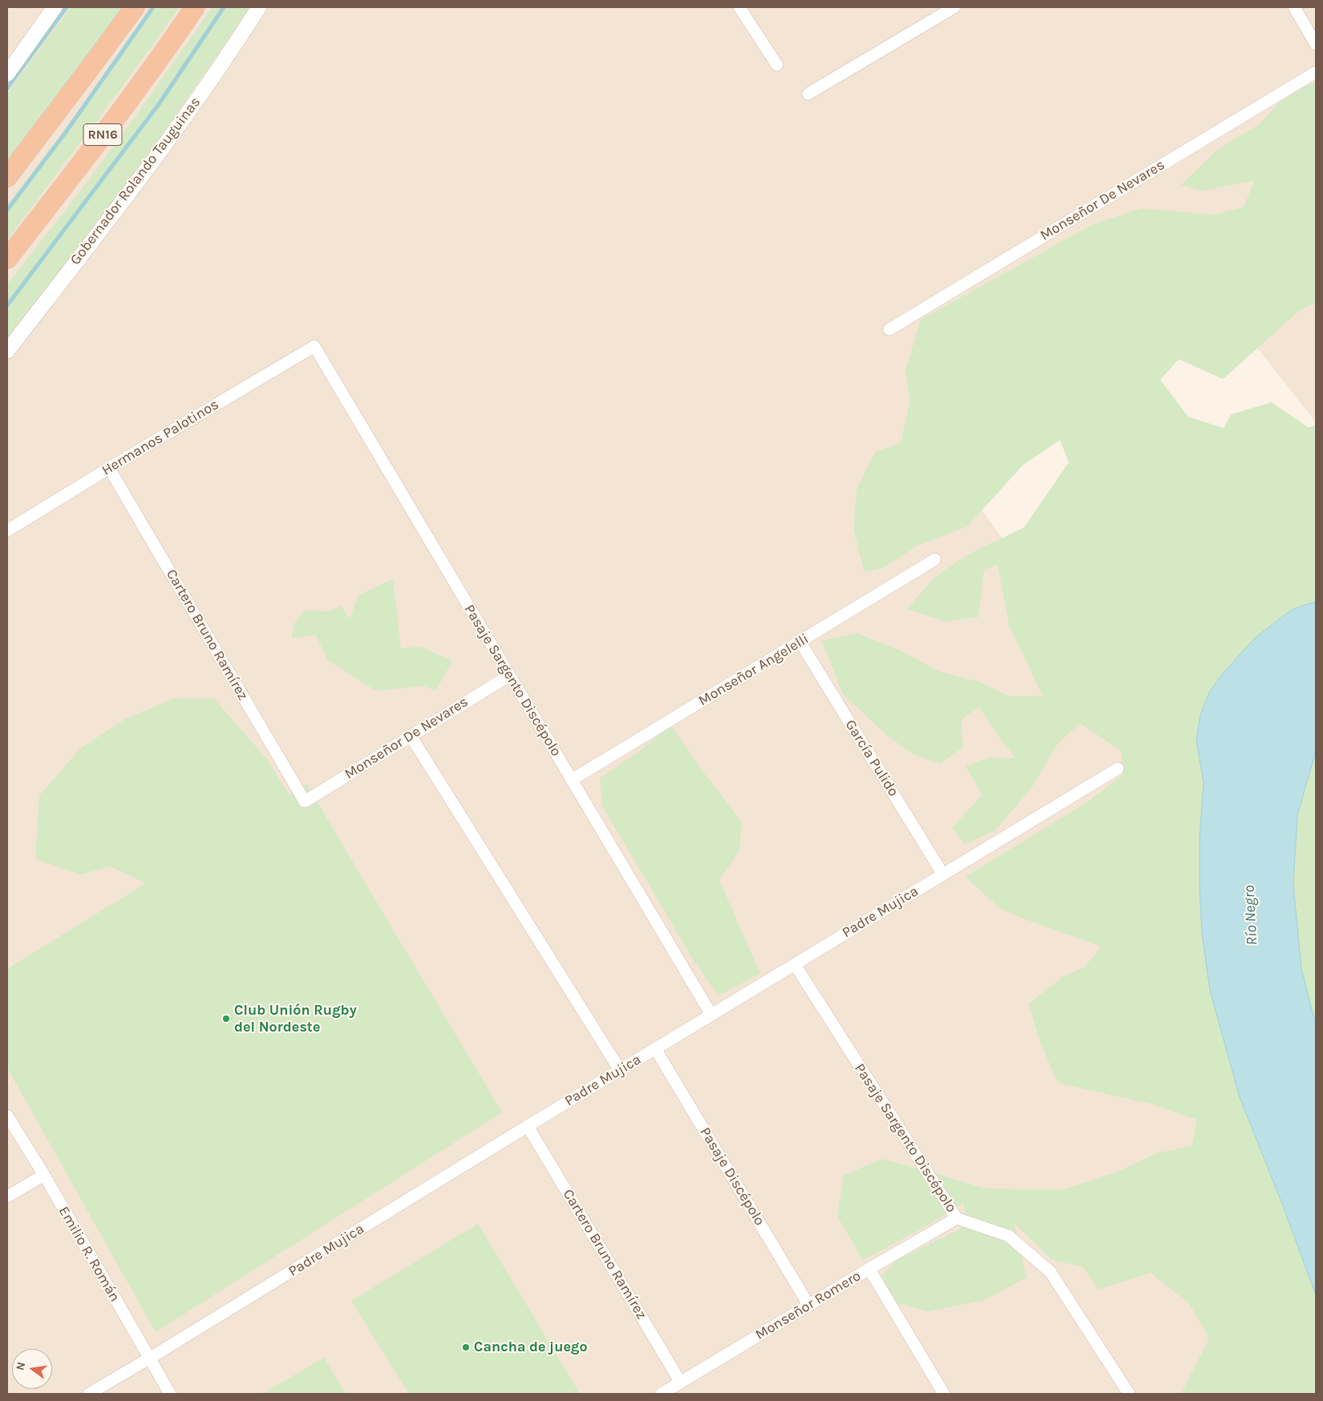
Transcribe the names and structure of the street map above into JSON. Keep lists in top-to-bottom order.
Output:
{
  "streets": {
    "highway": ["RN16"],
    "street": [
      "Gobernador Rolando Tauguinas",
      "Monseñor De Nevares",
      "Hermanos Palotinos",
      "Cartero Bruno Ramírez",
      "Monseñor Angelelli",
      "Pasaje Sargento Discépolo",
      "García Pulido",
      "Padre Mujica",
      "Pasaje Discépolo",
      "Emilio R. Román",
      "Monseñor Romero"
    ]
  },
  "crossings": [
    ["Monseñor De Nevares", "Cartero Bruno Ramírez"],
    ["Monseñor De Nevares", "Pasaje Sargento Discépolo"],
    ["Hermanos Palotinos", "Cartero Bruno Ramírez"],
    ["Hermanos Palotinos", "Pasaje Sargento Discépolo"],
    ["Cartero Bruno Ramírez", "Padre Mujica"],
    ["Cartero Bruno Ramírez", "Monseñor Romero"],
    ["Monseñor Angelelli", "Pasaje Sargento Discépolo"],
    ["Monseñor Angelelli", "García Pulido"],
    ["Pasaje Sargento Discépolo", "Padre Mujica"],
    ["Pasaje Sargento Discépolo", "Monseñor Romero"],
    ["García Pulido", "Padre Mujica"],
    ["Padre Mujica", "Pasaje Discépolo"],
    ["Padre Mujica", "Emilio R. Román"],
    ["Pasaje Discépolo", "Monseñor Romero"]
  ],
  "water": ["Río Negro"],
  "places": ["Club Unión Rugby del Nordeste", "Cancha de juego"],
  "north": "left"
}
